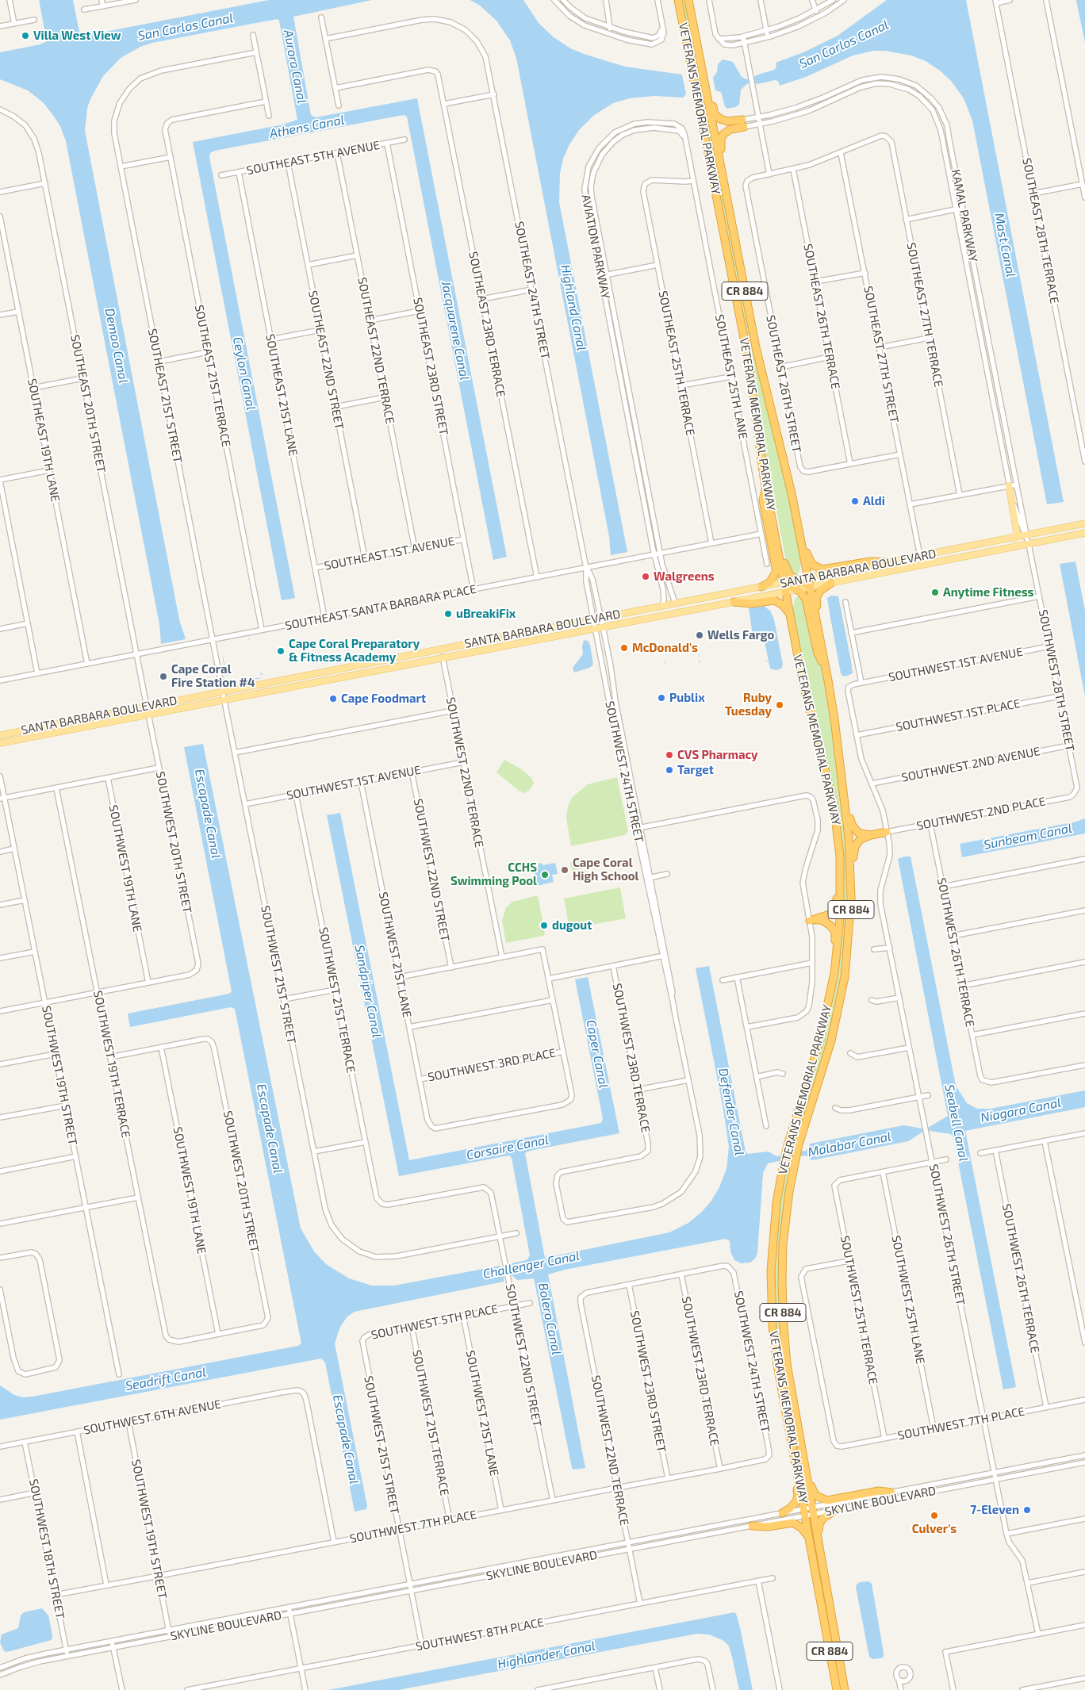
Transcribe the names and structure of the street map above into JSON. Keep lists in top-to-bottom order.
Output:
{
  "streets": {
    "highway": ["VETERANS MEMORIAL PARKWAY", "CR 884"],
    "main road": ["SANTA BARBARA BOULEVARD"],
    "street": [
      "SOUTHEAST 5TH AVENUE",
      "KAMAL PARKWAY",
      "SOUTHEAST 28TH TERRACE",
      "AVIATION PARKWAY",
      "SOUTHEAST 24TH STREET",
      "SOUTHEAST 27TH TERRACE",
      "SOUTHEAST 26TH TERRACE",
      "SOUTHEAST 23RD TERRACE",
      "SOUTHEAST 22ND TERRACE",
      "SOUTHEAST 27TH STREET",
      "SOUTHEAST 22ND STREET",
      "SOUTHEAST 25TH TERRACE",
      "SOUTHEAST 23RD STREET",
      "SOUTHEAST 21ST TERRACE",
      "SOUTHEAST 25TH LANE",
      "SOUTHEAST 26TH STREET",
      "SOUTHEAST 21ST LANE",
      "SOUTHEAST 21ST STREET",
      "SOUTHEAST 20TH STREET",
      "SOUTHEAST 19TH LANE",
      "SOUTHEAST 1ST AVENUE",
      "SOUTHEAST SANTA BARBARA PLACE",
      "SOUTHWEST 1ST AVENUE",
      "SOUTHWEST 28TH STREET",
      "SOUTHWEST 1ST PLACE",
      "SOUTHWEST 2ND AVENUE",
      "SOUTHWEST 24TH STREET",
      "SOUTHWEST 22ND TERRACE",
      "SOUTHWEST 2ND PLACE",
      "SOUTHWEST 20TH STREET",
      "SOUTHWEST 19TH LANE",
      "SOUTHWEST 22ND STREET",
      "SOUTHWEST 26TH TERRACE",
      "SOUTHWEST 21ST LANE",
      "SOUTHWEST 21ST STREET",
      "SOUTHWEST 21ST TERRACE",
      "SOUTHWEST 23RD TERRACE",
      "SOUTHWEST 19TH TERRACE",
      "SOUTHWEST 3RD PLACE",
      "SOUTHWEST 19TH STREET",
      "SOUTHWEST 26TH STREET",
      "SOUTHWEST 25TH LANE",
      "SOUTHWEST 25TH TERRACE",
      "SOUTHWEST 5TH PLACE",
      "SOUTHWEST 23RD STREET",
      "SOUTHWEST 6TH AVENUE",
      "SOUTHWEST 7TH PLACE",
      "SKYLINE BOULEVARD",
      "SOUTHWEST 18TH STREET",
      "SOUTHWEST 8TH PLACE"
    ]
  },
  "crossings": [
    ["VETERANS MEMORIAL PARKWAY", "SANTA BARBARA BOULEVARD"],
    ["VETERANS MEMORIAL PARKWAY", "SKYLINE BOULEVARD"],
    ["SOUTHEAST 5TH AVENUE", "SOUTHEAST 22ND TERRACE"],
    ["SOUTHEAST 5TH AVENUE", "SOUTHEAST 22ND STREET"],
    ["SOUTHEAST 5TH AVENUE", "SOUTHEAST 23RD STREET"],
    ["SOUTHEAST 5TH AVENUE", "SOUTHEAST 21ST LANE"],
    ["KAMAL PARKWAY", "SANTA BARBARA BOULEVARD"],
    ["KAMAL PARKWAY", "SOUTHWEST 28TH STREET"],
    ["AVIATION PARKWAY", "SOUTHEAST 25TH LANE"],
    ["AVIATION PARKWAY", "SANTA BARBARA BOULEVARD"],
    ["AVIATION PARKWAY", "SOUTHEAST SANTA BARBARA PLACE"],
    ["SOUTHEAST 24TH STREET", "SANTA BARBARA BOULEVARD"],
    ["SOUTHEAST 24TH STREET", "SOUTHEAST SANTA BARBARA PLACE"],
    ["SOUTHEAST 24TH STREET", "SOUTHWEST 24TH STREET"],
    ["SOUTHEAST 27TH TERRACE", "SOUTHEAST 27TH STREET"],
    ["SOUTHEAST 26TH TERRACE", "SOUTHEAST 26TH STREET"],
    ["SOUTHEAST 23RD TERRACE", "SOUTHEAST SANTA BARBARA PLACE"],
    ["SOUTHEAST 22ND TERRACE", "SOUTHEAST 1ST AVENUE"],
    ["SOUTHEAST 27TH STREET", "SANTA BARBARA BOULEVARD"],
    ["SOUTHEAST 22ND STREET", "SOUTHEAST 1ST AVENUE"],
    ["SOUTHEAST 25TH TERRACE", "SOUTHEAST 25TH LANE"],
    ["SOUTHEAST 25TH TERRACE", "SOUTHEAST SANTA BARBARA PLACE"],
    ["SOUTHEAST 23RD STREET", "SOUTHEAST 1ST AVENUE"],
    ["SOUTHEAST 23RD STREET", "SOUTHEAST SANTA BARBARA PLACE"],
    ["SOUTHEAST 21ST TERRACE", "SOUTHEAST SANTA BARBARA PLACE"],
    ["SOUTHEAST 25TH LANE", "SOUTHEAST SANTA BARBARA PLACE"],
    ["SOUTHEAST 21ST LANE", "SOUTHEAST 1ST AVENUE"],
    ["SOUTHEAST 21ST LANE", "SOUTHEAST SANTA BARBARA PLACE"],
    ["SOUTHEAST 21ST STREET", "SANTA BARBARA BOULEVARD"],
    ["SOUTHEAST 21ST STREET", "SOUTHEAST SANTA BARBARA PLACE"],
    ["SOUTHEAST 21ST STREET", "SOUTHWEST 21ST STREET"],
    ["SOUTHEAST 20TH STREET", "SANTA BARBARA BOULEVARD"],
    ["SOUTHEAST 20TH STREET", "SOUTHEAST SANTA BARBARA PLACE"],
    ["SOUTHEAST 19TH LANE", "SOUTHEAST SANTA BARBARA PLACE"],
    ["SANTA BARBARA BOULEVARD", "SOUTHWEST 28TH STREET"],
    ["SANTA BARBARA BOULEVARD", "SOUTHWEST 24TH STREET"],
    ["SANTA BARBARA BOULEVARD", "SOUTHWEST 22ND TERRACE"],
    ["SANTA BARBARA BOULEVARD", "SOUTHWEST 20TH STREET"],
    ["SANTA BARBARA BOULEVARD", "SOUTHWEST 21ST STREET"],
    ["SOUTHWEST 1ST AVENUE", "SOUTHWEST 28TH STREET"],
    ["SOUTHWEST 1ST AVENUE", "SOUTHWEST 22ND TERRACE"],
    ["SOUTHWEST 1ST AVENUE", "SOUTHWEST 22ND STREET"],
    ["SOUTHWEST 1ST AVENUE", "SOUTHWEST 21ST LANE"],
    ["SOUTHWEST 1ST AVENUE", "SOUTHWEST 21ST STREET"],
    ["SOUTHWEST 1ST AVENUE", "SOUTHWEST 21ST TERRACE"],
    ["SOUTHWEST 28TH STREET", "SOUTHWEST 1ST PLACE"],
    ["SOUTHWEST 28TH STREET", "SOUTHWEST 2ND AVENUE"],
    ["SOUTHWEST 28TH STREET", "SOUTHWEST 2ND PLACE"],
    ["SOUTHWEST 24TH STREET", "SOUTHWEST 23RD TERRACE"],
    ["SOUTHWEST 24TH STREET", "SOUTHWEST 7TH PLACE"],
    ["SOUTHWEST 22ND TERRACE", "SOUTHWEST 23RD STREET"],
    ["SOUTHWEST 22ND TERRACE", "SOUTHWEST 7TH PLACE"],
    ["SOUTHWEST 22ND TERRACE", "SKYLINE BOULEVARD"],
    ["SOUTHWEST 22ND TERRACE", "SOUTHWEST 8TH PLACE"],
    ["SOUTHWEST 2ND PLACE", "SOUTHWEST 26TH TERRACE"],
    ["SOUTHWEST 2ND PLACE", "SOUTHWEST 26TH STREET"],
    ["SOUTHWEST 20TH STREET", "SOUTHWEST 19TH LANE"],
    ["SOUTHWEST 20TH STREET", "SOUTHWEST 19TH TERRACE"],
    ["SOUTHWEST 19TH LANE", "SOUTHWEST 19TH TERRACE"],
    ["SOUTHWEST 22ND STREET", "SOUTHWEST 21ST STREET"],
    ["SOUTHWEST 22ND STREET", "SOUTHWEST 21ST TERRACE"],
    ["SOUTHWEST 22ND STREET", "SOUTHWEST 5TH PLACE"],
    ["SOUTHWEST 22ND STREET", "SOUTHWEST 7TH PLACE"],
    ["SOUTHWEST 26TH TERRACE", "SOUTHWEST 7TH PLACE"],
    ["SOUTHWEST 21ST LANE", "SOUTHWEST 3RD PLACE"],
    ["SOUTHWEST 21ST LANE", "SOUTHWEST 5TH PLACE"],
    ["SOUTHWEST 21ST LANE", "SOUTHWEST 7TH PLACE"],
    ["SOUTHWEST 21ST STREET", "SOUTHWEST 5TH PLACE"],
    ["SOUTHWEST 21ST STREET", "SOUTHWEST 7TH PLACE"],
    ["SOUTHWEST 21ST STREET", "SKYLINE BOULEVARD"],
    ["SOUTHWEST 21ST STREET", "SOUTHWEST 8TH PLACE"],
    ["SOUTHWEST 21ST TERRACE", "SOUTHWEST 5TH PLACE"],
    ["SOUTHWEST 21ST TERRACE", "SOUTHWEST 7TH PLACE"],
    ["SOUTHWEST 23RD TERRACE", "SOUTHWEST 7TH PLACE"],
    ["SOUTHWEST 19TH STREET", "SOUTHWEST 6TH AVENUE"],
    ["SOUTHWEST 19TH STREET", "SOUTHWEST 7TH PLACE"],
    ["SOUTHWEST 19TH STREET", "SKYLINE BOULEVARD"],
    ["SOUTHWEST 26TH STREET", "SOUTHWEST 7TH PLACE"],
    ["SOUTHWEST 26TH STREET", "SKYLINE BOULEVARD"],
    ["SOUTHWEST 25TH LANE", "SOUTHWEST 25TH TERRACE"],
    ["SOUTHWEST 25TH LANE", "SOUTHWEST 7TH PLACE"],
    ["SOUTHWEST 25TH TERRACE", "SOUTHWEST 7TH PLACE"],
    ["SOUTHWEST 23RD STREET", "SOUTHWEST 7TH PLACE"],
    ["SOUTHWEST 6TH AVENUE", "SOUTHWEST 7TH PLACE"],
    ["SOUTHWEST 6TH AVENUE", "SOUTHWEST 18TH STREET"],
    ["SOUTHWEST 7TH PLACE", "SOUTHWEST 18TH STREET"],
    ["SKYLINE BOULEVARD", "SOUTHWEST 18TH STREET"]
  ],
  "water": [
    "San Carlos Canal",
    "Aurora Canal",
    "Athens Canal",
    "Mast Canal",
    "Highland Canal",
    "Jacquarene Canal",
    "Demao Canal",
    "Ceylon Canal",
    "Escapade Canal",
    "Sunbeam Canal",
    "Sandpiper Canal",
    "Caper Canal",
    "Niagara Canal",
    "Defender Canal",
    "Seabell Canal",
    "Malabar Canal",
    "Corsaire Canal",
    "Challenger Canal",
    "Bolero Canal",
    "Seadrift Canal",
    "Highlander Canal"
  ],
  "places": [
    "Villa West View",
    "Aldi",
    "Walgreens",
    "Anytime Fitness",
    "uBreakiFix",
    "Wells Fargo",
    "McDonald's",
    "Cape Coral Preparatory & Fitness Academy",
    "Cape Coral Fire Station #4",
    "Publix",
    "Cape Foodmart",
    "Ruby Tuesday",
    "CVS Pharmacy",
    "Target",
    "Cape Coral High School",
    "CCHS Swimming Pool",
    "dugout",
    "7-Eleven",
    "Culver's"
  ]
}
